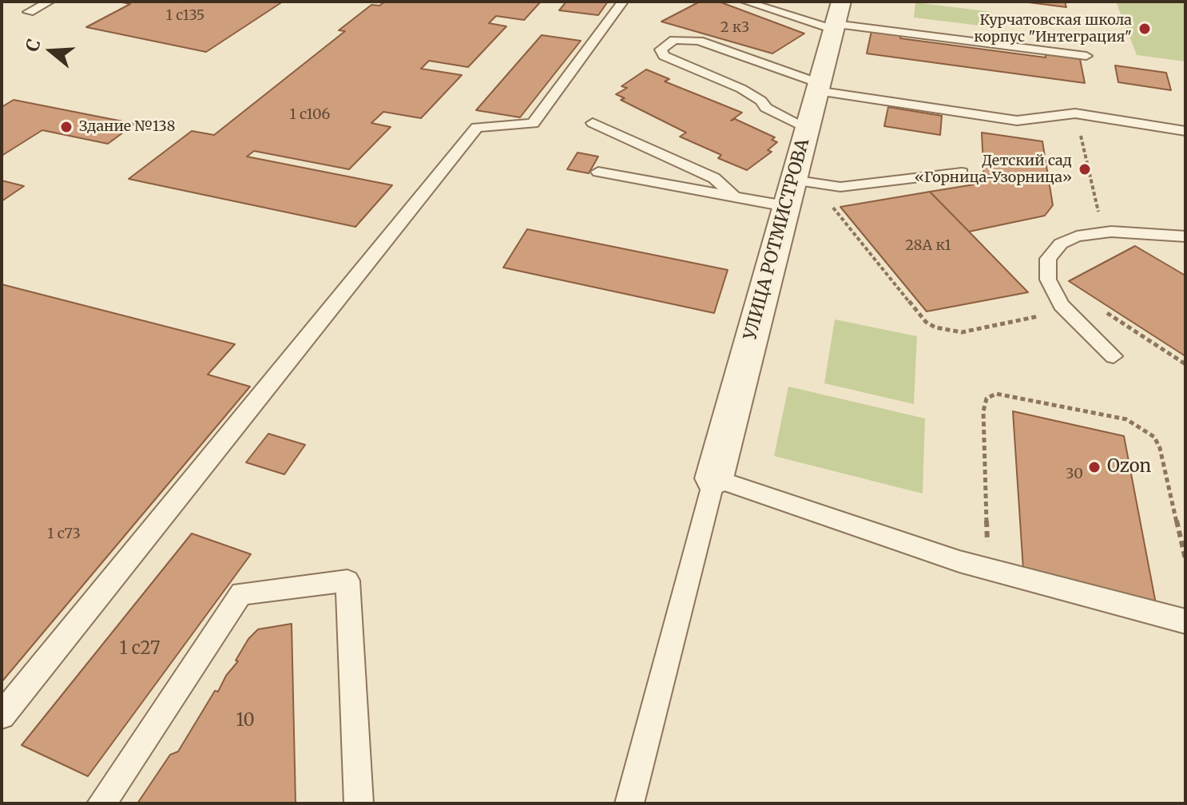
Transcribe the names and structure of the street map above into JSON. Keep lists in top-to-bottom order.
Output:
{
  "streets": {
    "street": ["УЛИЦА РОТМИСТРОВА"]
  },
  "places": [
    "Курчатовская школа корпус \"Интеграция\"",
    "Здание №138",
    "Детский сад «Горница-Узорница»",
    "Ozon"
  ],
  "house_numbers": [
    "1 с135",
    "2 к3",
    "1 с106",
    "28А к1",
    "30",
    "1 с73",
    "1 с27",
    "10"
  ],
  "north": "left"
}
